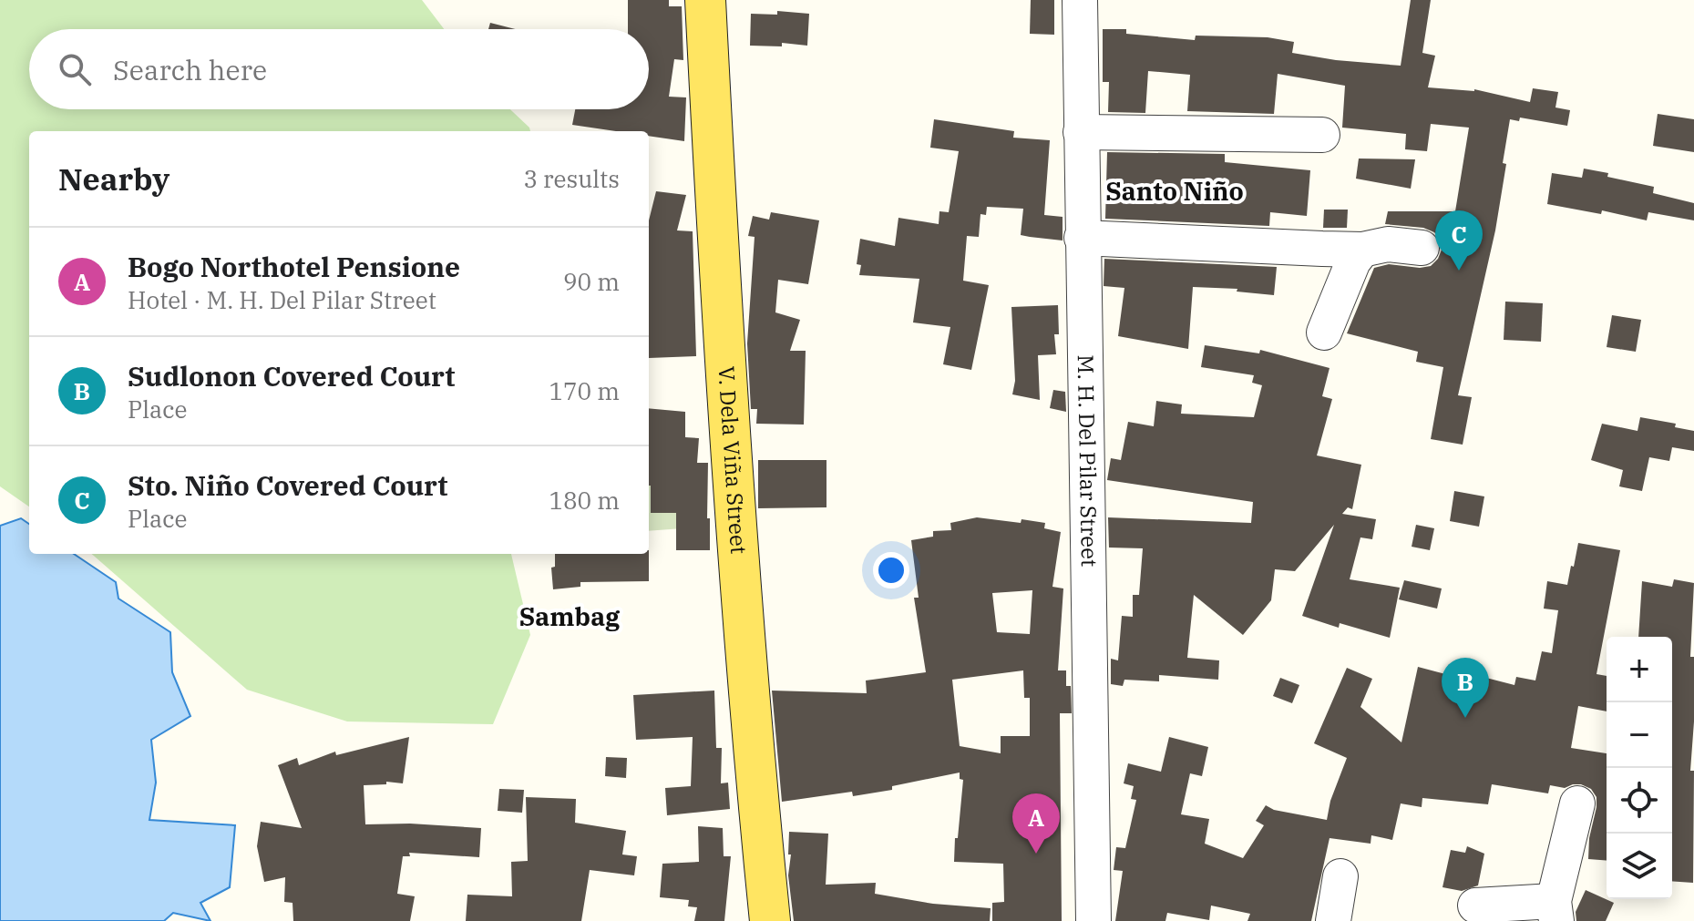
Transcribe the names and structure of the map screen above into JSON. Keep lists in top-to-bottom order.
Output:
{
  "streets": {
    "main road": ["V. Dela Viña Street"],
    "street": ["M. H. Del Pilar Street"]
  },
  "districts": ["Santo Niño", "Sambag"],
  "page": {
    "search": "Search here",
    "heading": ["Nearby", "3 results"],
    "pins": ["C", "B", "A"],
    "list": [
      {
        "mark": "A",
        "name": "Bogo Northotel Pensione",
        "note": "Hotel · M. H. Del Pilar Street",
        "value": "90 m"
      },
      {
        "mark": "B",
        "name": "Sudlonon Covered Court",
        "note": "Place",
        "value": "170 m"
      },
      {
        "mark": "C",
        "name": "Sto. Niño Covered Court",
        "note": "Place",
        "value": "180 m"
      }
    ],
    "map_buttons": ["+", "−"]
  }
}
